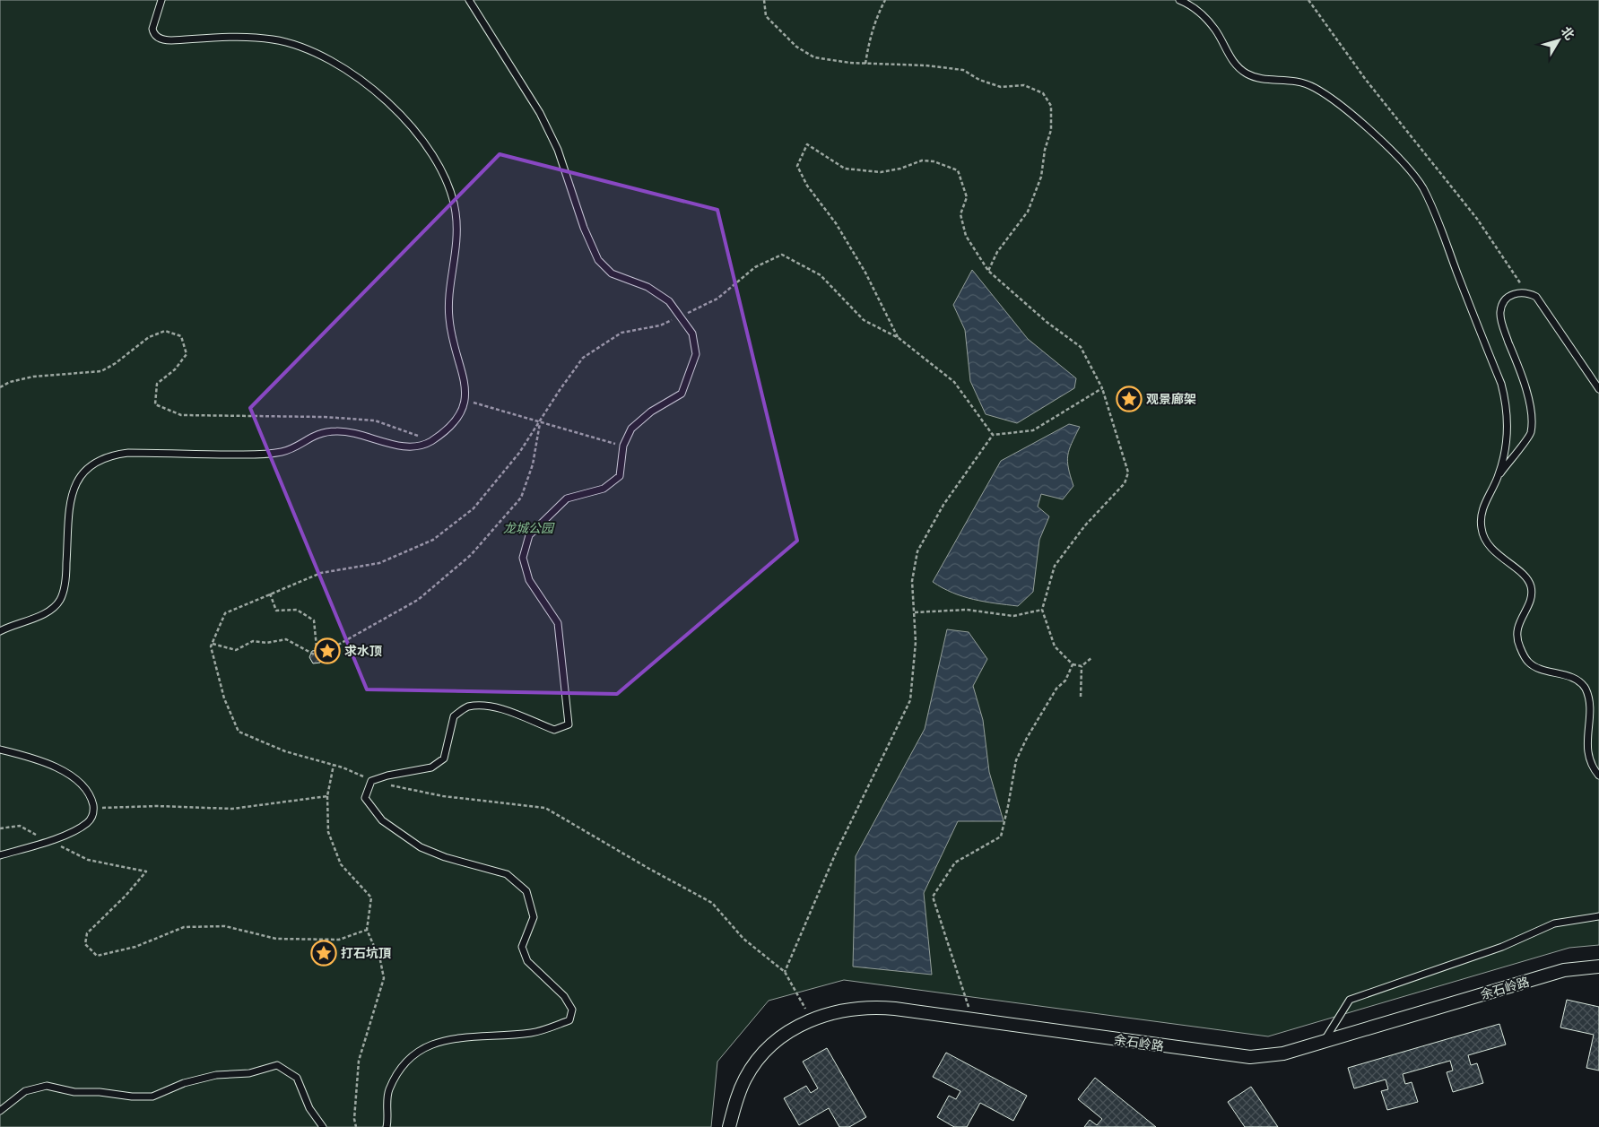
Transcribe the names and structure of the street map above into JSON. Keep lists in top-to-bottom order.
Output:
{
  "streets": {
    "street": ["余石岭路"]
  },
  "parks": ["龙城公园"],
  "places": {
    "place": ["观景廊架", "求水顶", "打石坑頂"]
  },
  "north": "top right"
}
